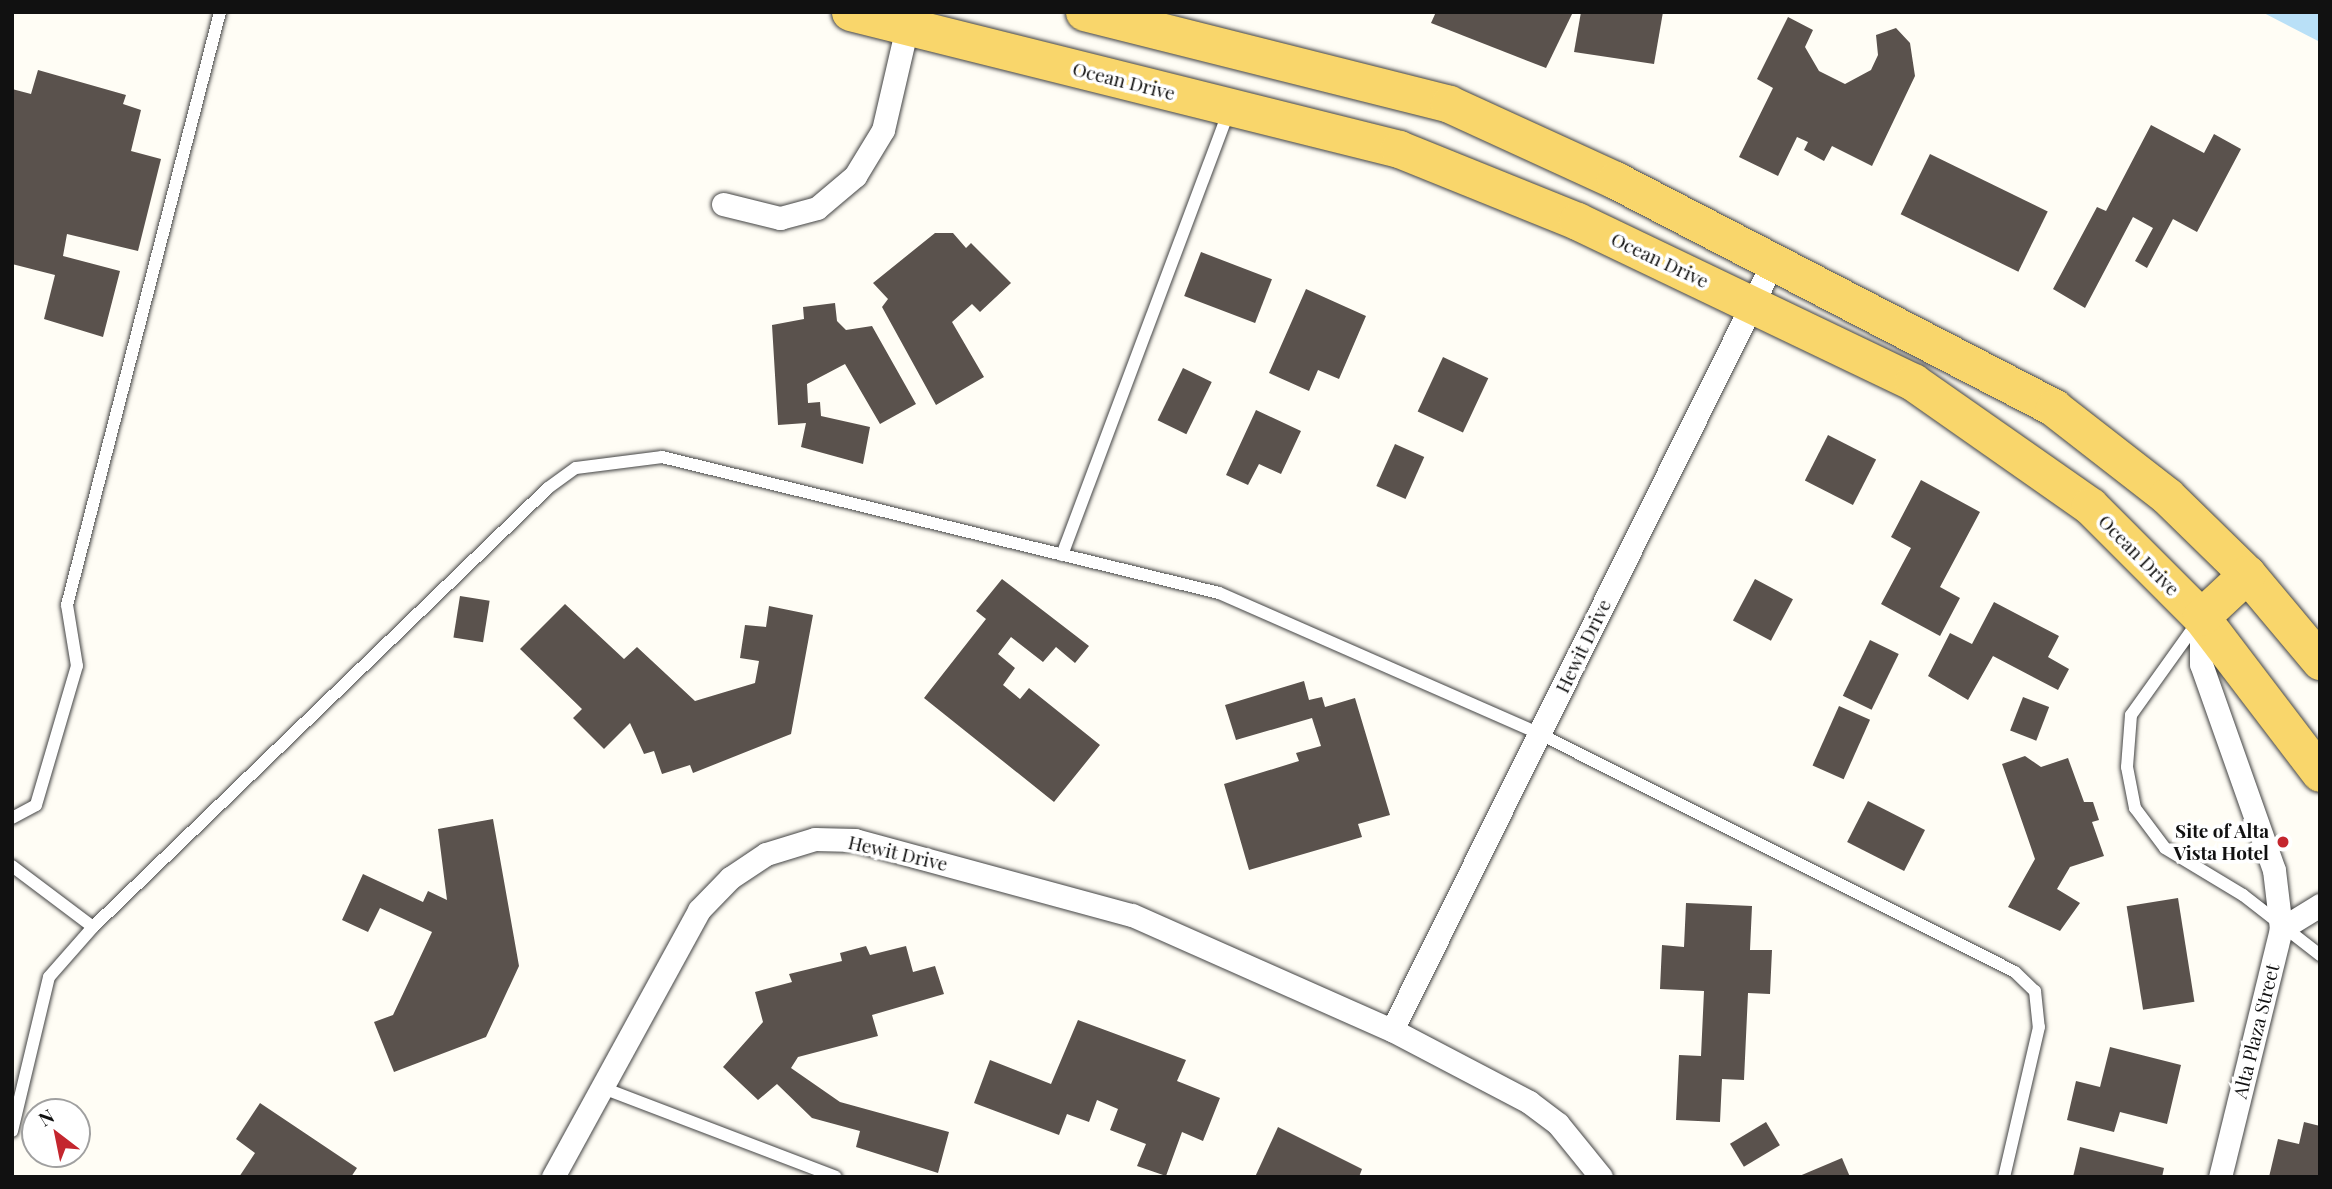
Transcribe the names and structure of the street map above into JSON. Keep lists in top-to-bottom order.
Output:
{
  "streets": {
    "main road": ["Ocean Drive"],
    "street": ["Hewit Drive", "Alta Plaza Street"]
  },
  "crossings": [
    ["Ocean Drive", "Hewit Drive"]
  ],
  "places": ["Site of Alta Vista Hotel"],
  "north": "top left"
}
